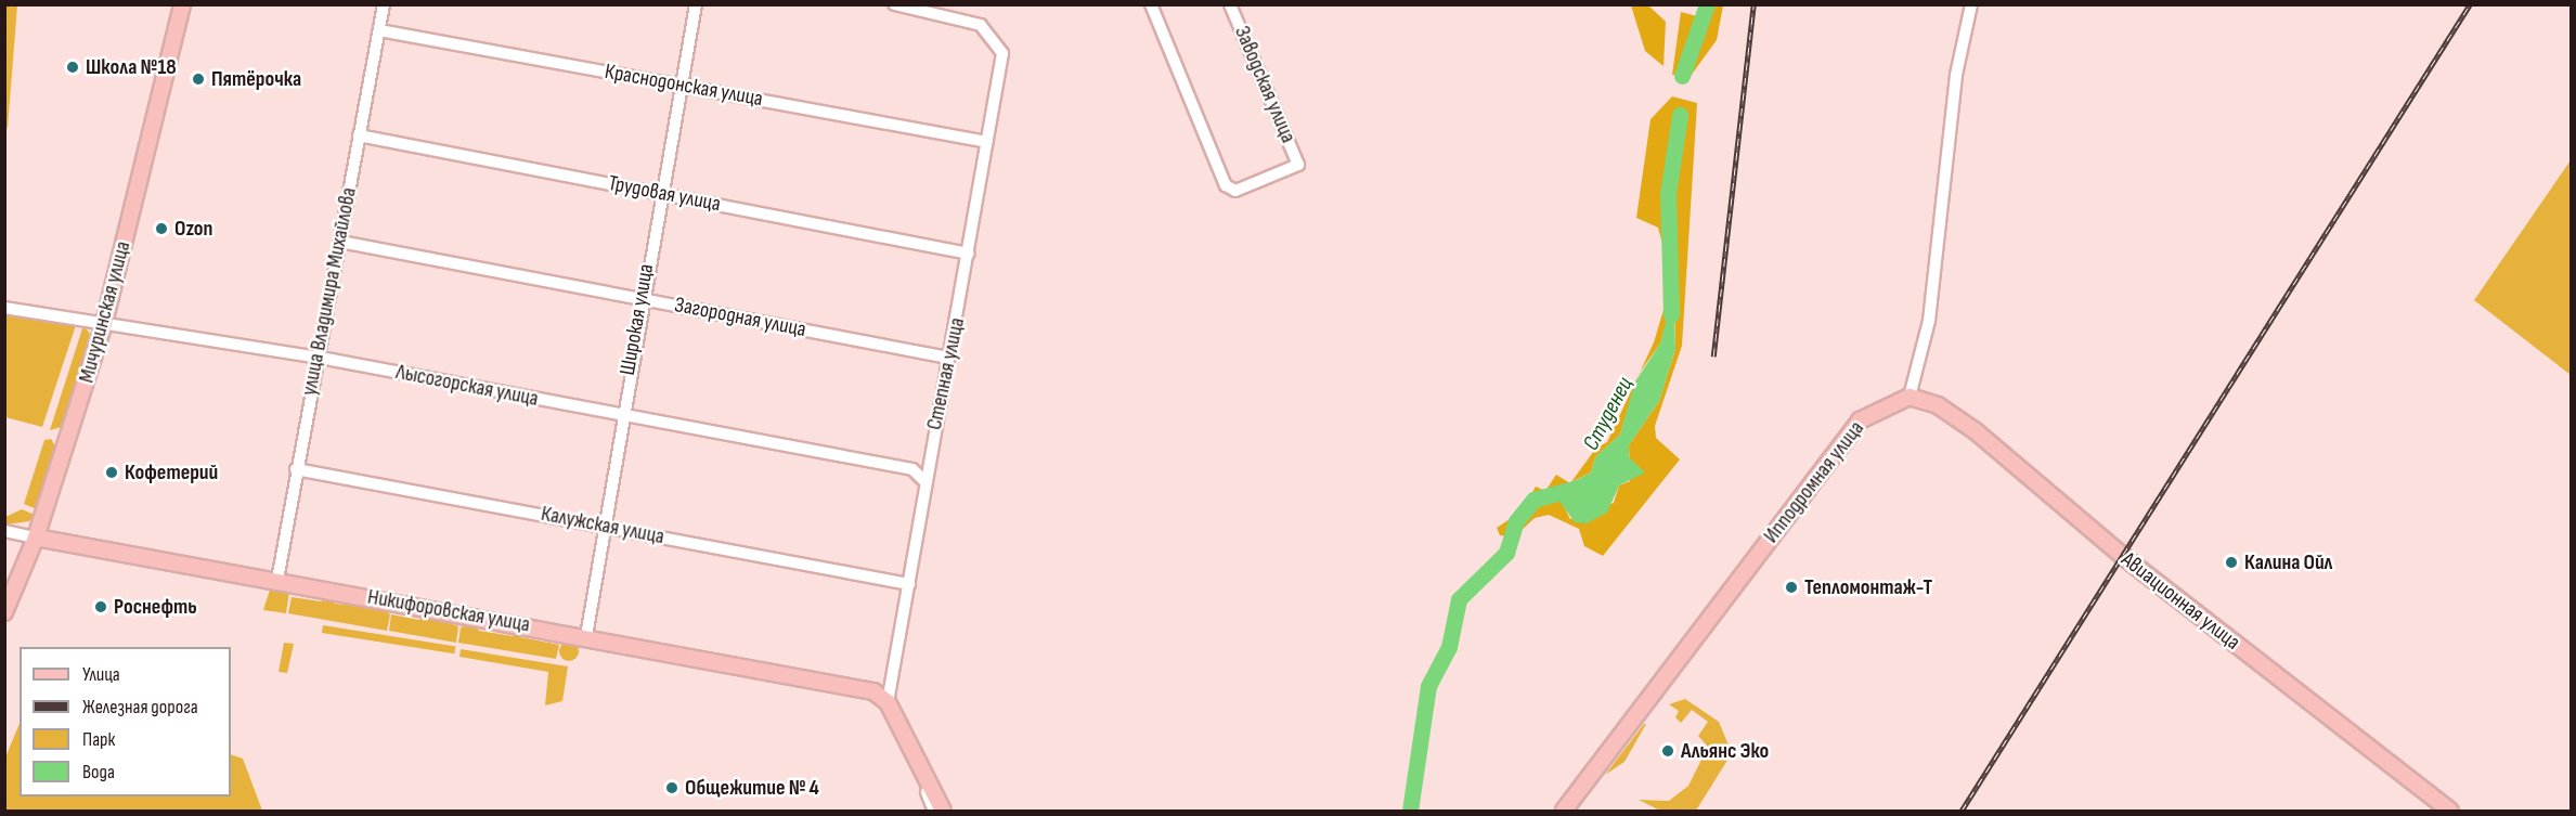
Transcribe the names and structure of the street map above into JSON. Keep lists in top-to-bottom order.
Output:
{
  "streets": {
    "main road": [
      "Мичуринская улица",
      "Ипподромная улица",
      "Авиационная улица",
      "Никифоровская улица"
    ],
    "street": [
      "Заводская улица",
      "Краснодонская улица",
      "Трудовая улица",
      "улица Владимира Михайлова",
      "Загородная улица",
      "Широкая улица",
      "Степная улица",
      "Лысогорская улица",
      "Калужская улица"
    ]
  },
  "crossings": [
    ["Краснодонская улица", "улица Владимира Михайлова"],
    ["Краснодонская улица", "Широкая улица"],
    ["Краснодонская улица", "Степная улица"],
    ["Трудовая улица", "улица Владимира Михайлова"],
    ["Трудовая улица", "Широкая улица"],
    ["Трудовая улица", "Степная улица"],
    ["улица Владимира Михайлова", "Загородная улица"],
    ["улица Владимира Михайлова", "Лысогорская улица"],
    ["улица Владимира Михайлова", "Калужская улица"],
    ["улица Владимира Михайлова", "Никифоровская улица"],
    ["Мичуринская улица", "Лысогорская улица"],
    ["Мичуринская улица", "Никифоровская улица"],
    ["Загородная улица", "Широкая улица"],
    ["Загородная улица", "Степная улица"],
    ["Широкая улица", "Лысогорская улица"],
    ["Широкая улица", "Калужская улица"],
    ["Широкая улица", "Никифоровская улица"],
    ["Степная улица", "Лысогорская улица"],
    ["Степная улица", "Калужская улица"],
    ["Степная улица", "Никифоровская улица"],
    ["Ипподромная улица", "Авиационная улица"]
  ],
  "water": ["Студенец"],
  "places": [
    "Школа №18",
    "Пятёрочка",
    "Ozon",
    "Кофетерий",
    "Калина Ойл",
    "Тепломонтаж-Т",
    "Роснефть",
    "Альянс Эко",
    "Общежитие № 4"
  ],
  "legend": [
    "Улица",
    "Железная дорога",
    "Парк",
    "Вода"
  ]
}
